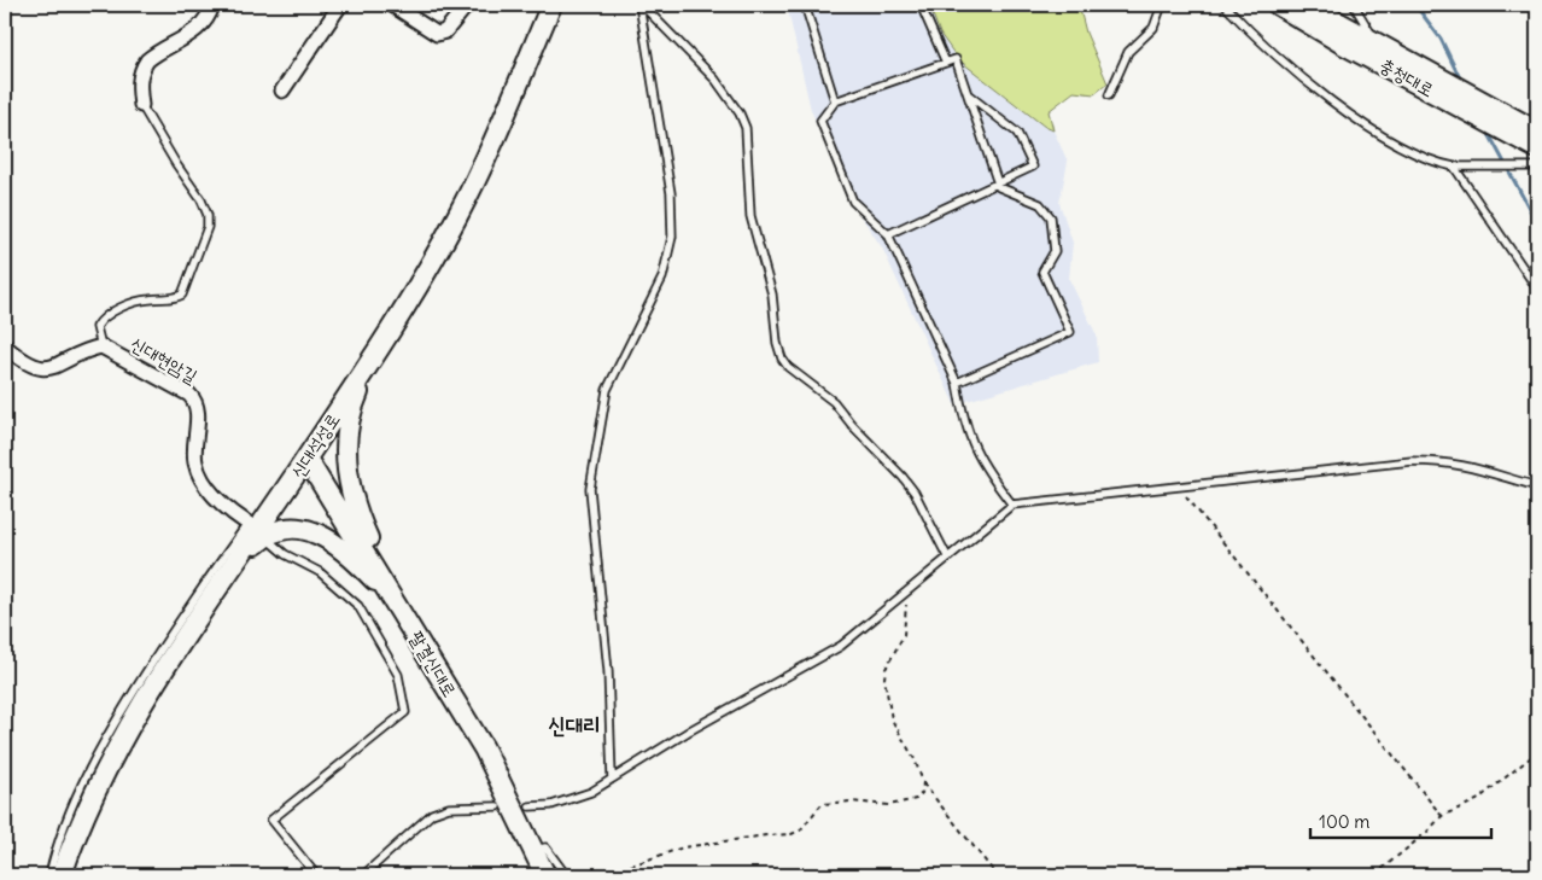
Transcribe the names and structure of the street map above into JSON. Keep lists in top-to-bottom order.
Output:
{
  "streets": {
    "main road": ["충청대로", "신대석성로", "팔결신대로"],
    "street": ["신대현암길"]
  },
  "crossings": [
    ["신대현암길", "신대석성로"],
    ["신대석성로", "팔결신대로"]
  ],
  "districts": ["신대리"],
  "scale_bar": "100 m"
}
